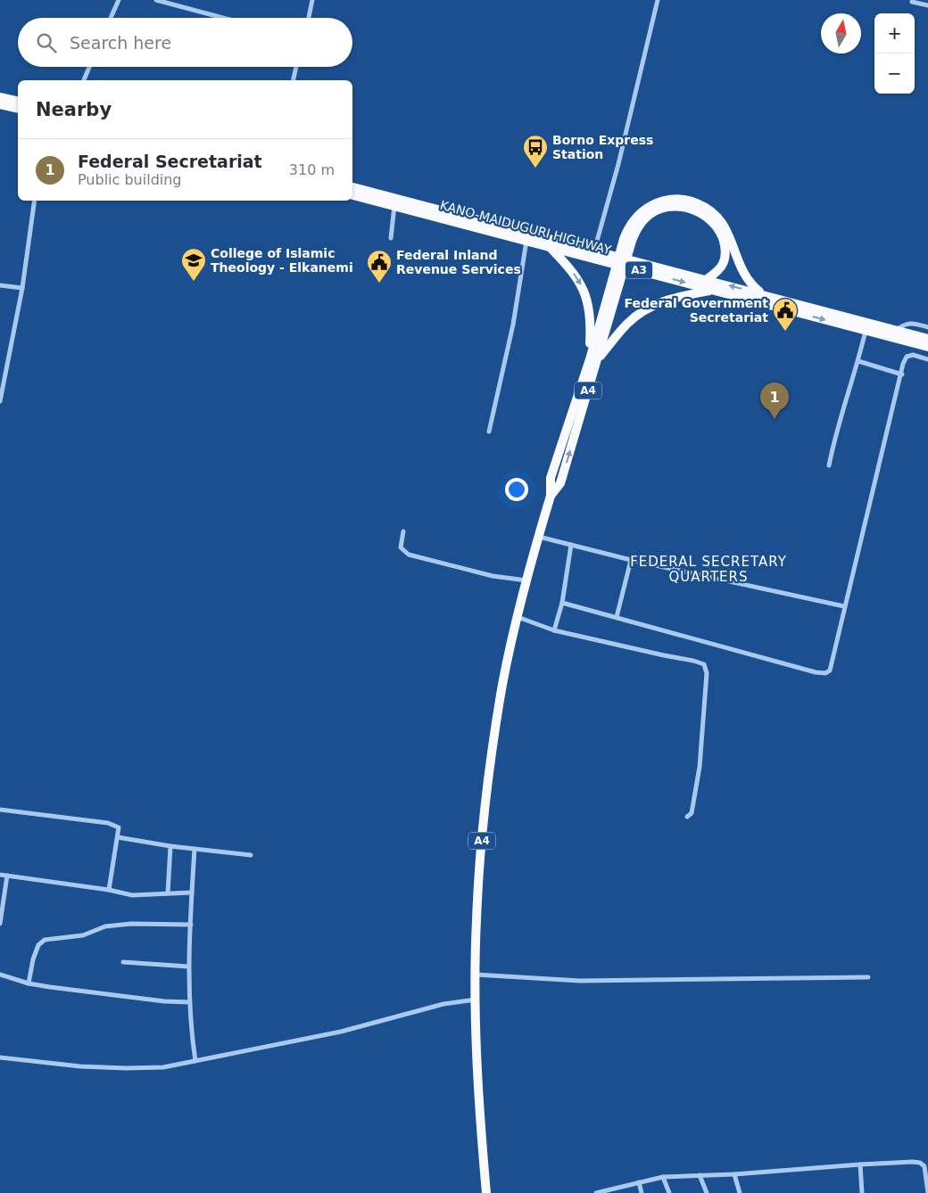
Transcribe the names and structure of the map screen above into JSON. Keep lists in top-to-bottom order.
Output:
{
  "streets": {
    "highway": ["KANO-MAIDUGURI HIGHWAY", "A3", "A4"]
  },
  "crossings": [
    ["KANO-MAIDUGURI HIGHWAY", "A4"]
  ],
  "districts": ["FEDERAL SECRETARY QUARTERS"],
  "places": {
    "bus stop": ["Borno Express Station"],
    "school or university": ["College of Islamic Theology - Elkanemi"],
    "public building": ["Federal Inland Revenue Services", "Federal Government Secretariat"]
  },
  "north": "top",
  "page": {
    "map_buttons": ["+", "−"],
    "search": "Search here",
    "heading": "Nearby",
    "list": [
      {
        "mark": "1",
        "name": "Federal Secretariat",
        "note": "Public building",
        "value": "310 m"
      }
    ],
    "pins": "1"
  }
}
